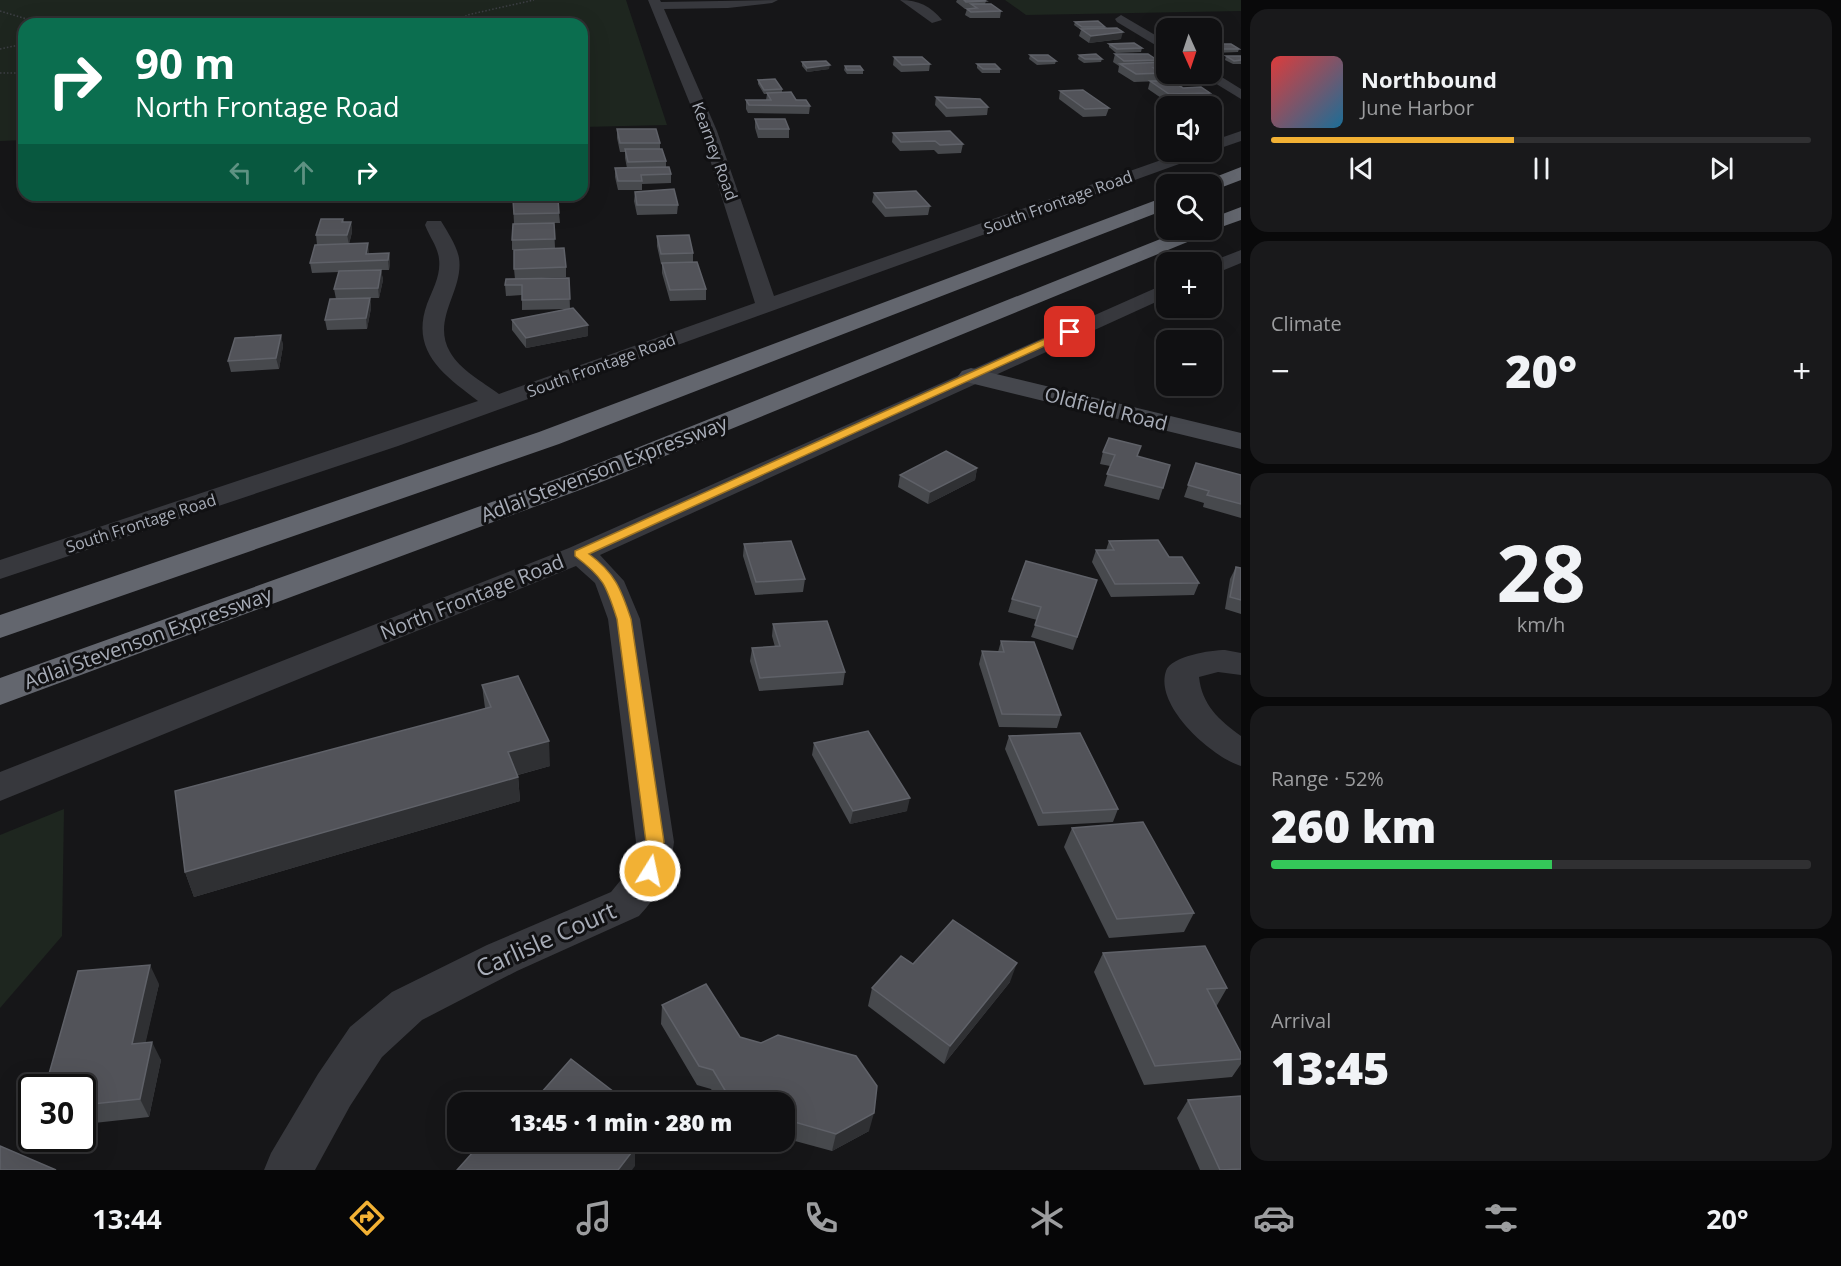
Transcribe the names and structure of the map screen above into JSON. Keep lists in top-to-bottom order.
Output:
{
  "streets": {
    "highway": ["Adlai Stevenson Expressway"],
    "street": [
      "Kearney Road",
      "South Frontage Road",
      "Oldfield Road",
      "North Frontage Road",
      "Carlisle Court"
    ]
  },
  "crossings": [
    ["Kearney Road", "South Frontage Road"],
    ["Oldfield Road", "North Frontage Road"],
    ["North Frontage Road", "Carlisle Court"]
  ],
  "north": "bottom",
  "page": {
    "map_buttons": ["+", "−"],
    "turn": ["90 m", "North Frontage Road"],
    "song": ["Northbound", "June Harbor"],
    "tile": [
      "Climate",
      ["28", "km/h"],
      ["Range · 52%", "260 km"],
      ["Arrival", "13:45"]
    ],
    "heat": ["−", "20°", "+"],
    "limit": "30",
    "trip": "13:45 · 1 min · 280 m",
    "tabs": ["13:44", "20°"]
  }
}
